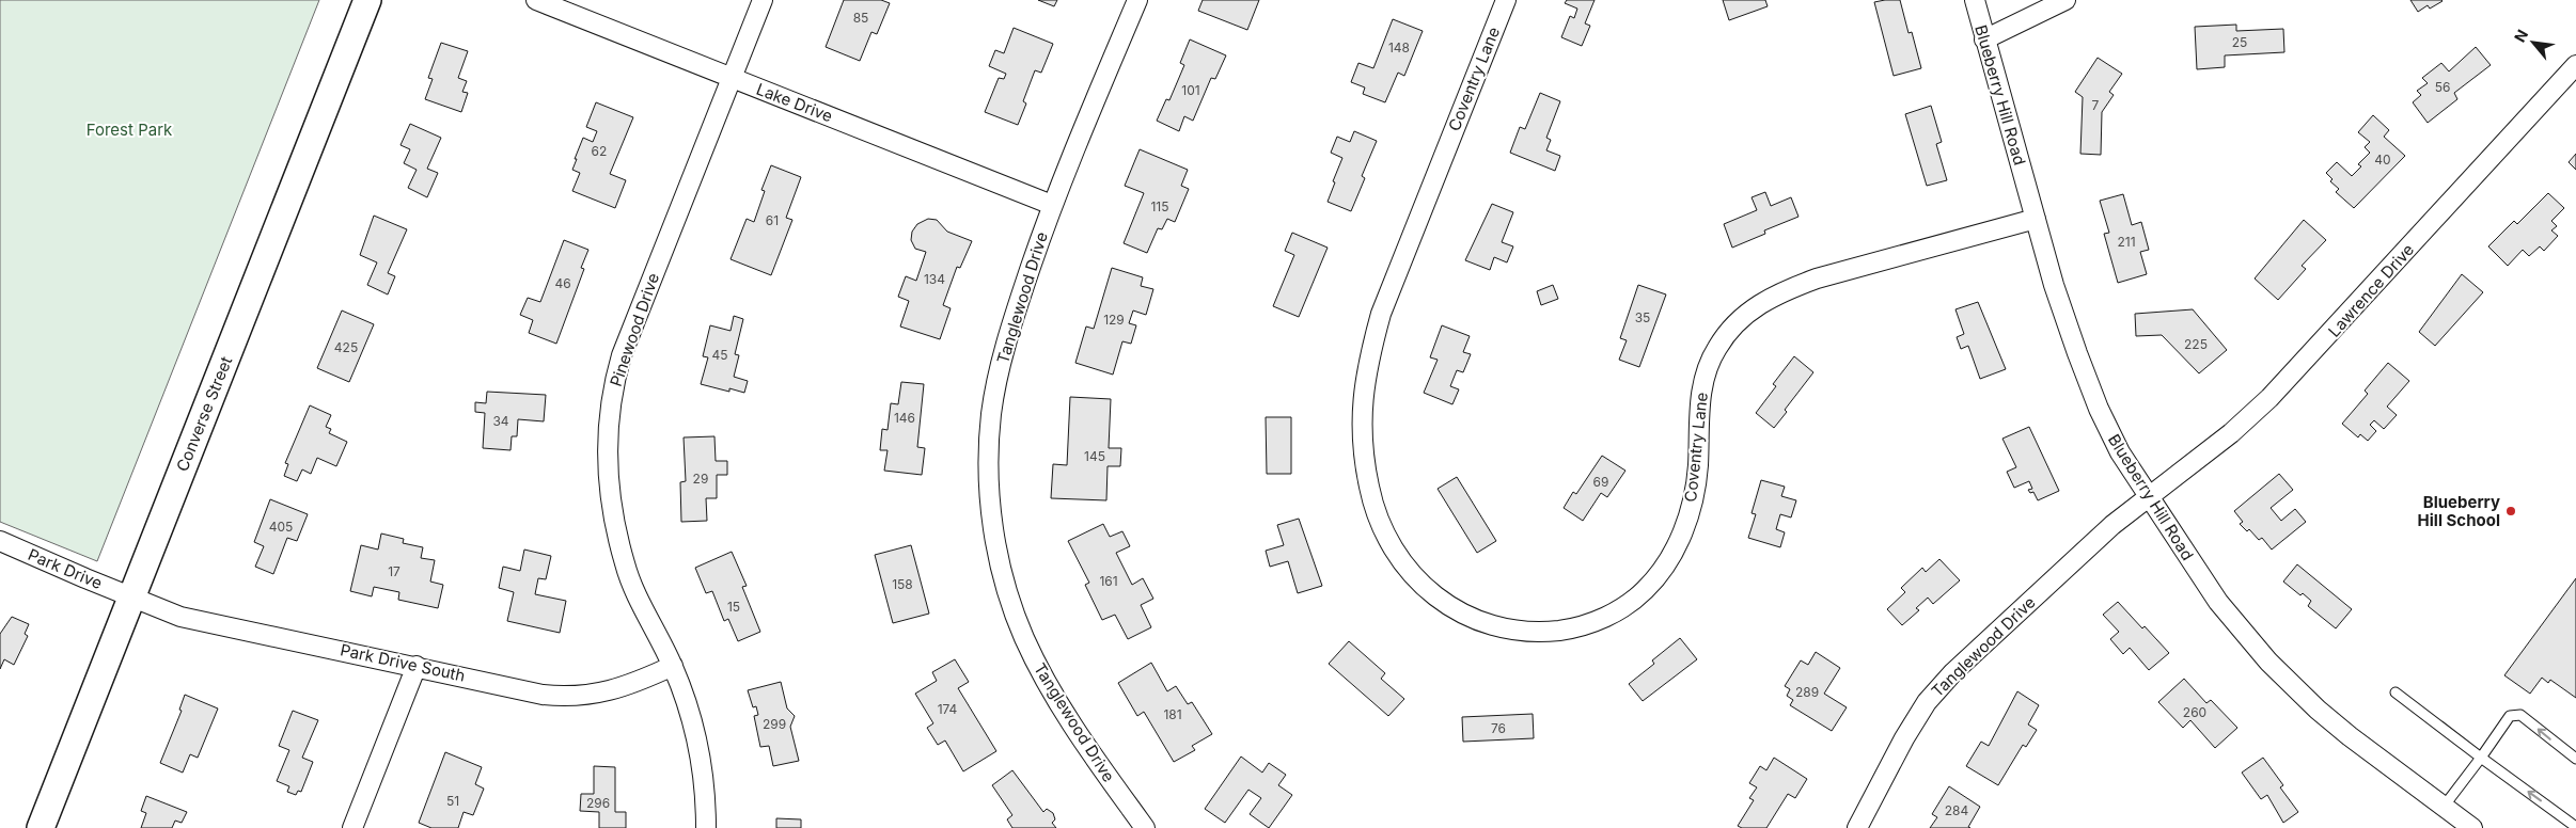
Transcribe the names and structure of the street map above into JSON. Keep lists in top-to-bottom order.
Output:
{
  "streets": {
    "main road": ["Converse Street"],
    "street": [
      "Coventry Lane",
      "Blueberry Hill Road",
      "Lake Drive",
      "Lawrence Drive",
      "Tanglewood Drive",
      "Pinewood Drive",
      "Park Drive",
      "Park Drive South"
    ]
  },
  "crossings": [
    ["Coventry Lane", "Blueberry Hill Road"],
    ["Blueberry Hill Road", "Lawrence Drive"],
    ["Blueberry Hill Road", "Tanglewood Drive"],
    ["Lake Drive", "Tanglewood Drive"],
    ["Lake Drive", "Pinewood Drive"],
    ["Lawrence Drive", "Tanglewood Drive"],
    ["Pinewood Drive", "Park Drive South"],
    ["Converse Street", "Park Drive"],
    ["Converse Street", "Park Drive South"],
    ["Park Drive", "Park Drive South"]
  ],
  "parks": ["Forest Park"],
  "places": ["Blueberry Hill School"],
  "house_numbers": [
    "85",
    "25",
    "148",
    "56",
    "101",
    "7",
    "62",
    "40",
    "115",
    "61",
    "211",
    "134",
    "46",
    "35",
    "129",
    "225",
    "425",
    "45",
    "146",
    "34",
    "145",
    "29",
    "69",
    "405",
    "17",
    "161",
    "158",
    "15",
    "289",
    "174",
    "260",
    "181",
    "299",
    "76",
    "51",
    "296",
    "284"
  ],
  "north": "top left"
}
